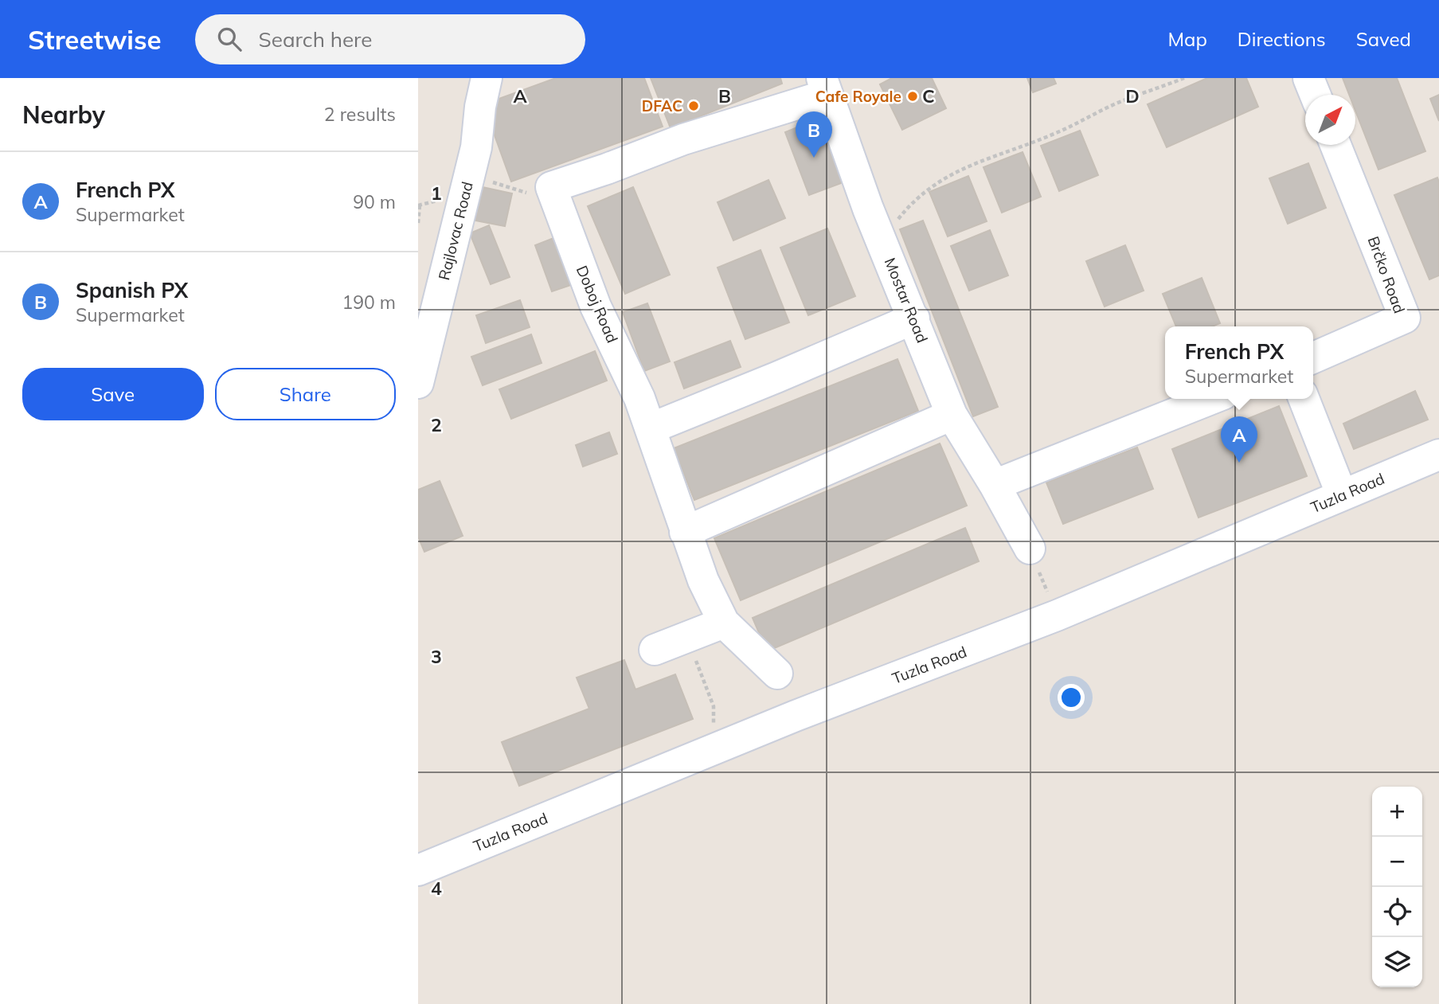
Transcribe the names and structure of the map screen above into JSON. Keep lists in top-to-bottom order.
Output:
{
  "streets": {
    "lane": [
      "Rajlovac Road",
      "Brčko Road",
      "Mostar Road",
      "Doboj Road",
      "Tuzla Road"
    ]
  },
  "crossings": [
    ["Mostar Road", "Doboj Road"]
  ],
  "places": ["Cafe Royale", "DFAC"],
  "north": "top right",
  "page": {
    "header": "Streetwise",
    "search": "Search here",
    "nav": ["Map", "Directions", "Saved"],
    "heading": ["Nearby", "2 results"],
    "pins": ["B", "A"],
    "list": [
      {
        "mark": "A",
        "name": "French PX",
        "note": "Supermarket",
        "value": "90 m"
      },
      {
        "mark": "B",
        "name": "Spanish PX",
        "note": "Supermarket",
        "value": "190 m"
      }
    ],
    "popup": ["French PX", "Supermarket"],
    "buttons": ["Save", "Share"],
    "map_buttons": ["+", "−"]
  },
  "grid": {
    "columns": [
      "A",
      "B",
      "C",
      "D"
    ],
    "rows": [
      "1",
      "2",
      "3",
      "4"
    ]
  }
}
